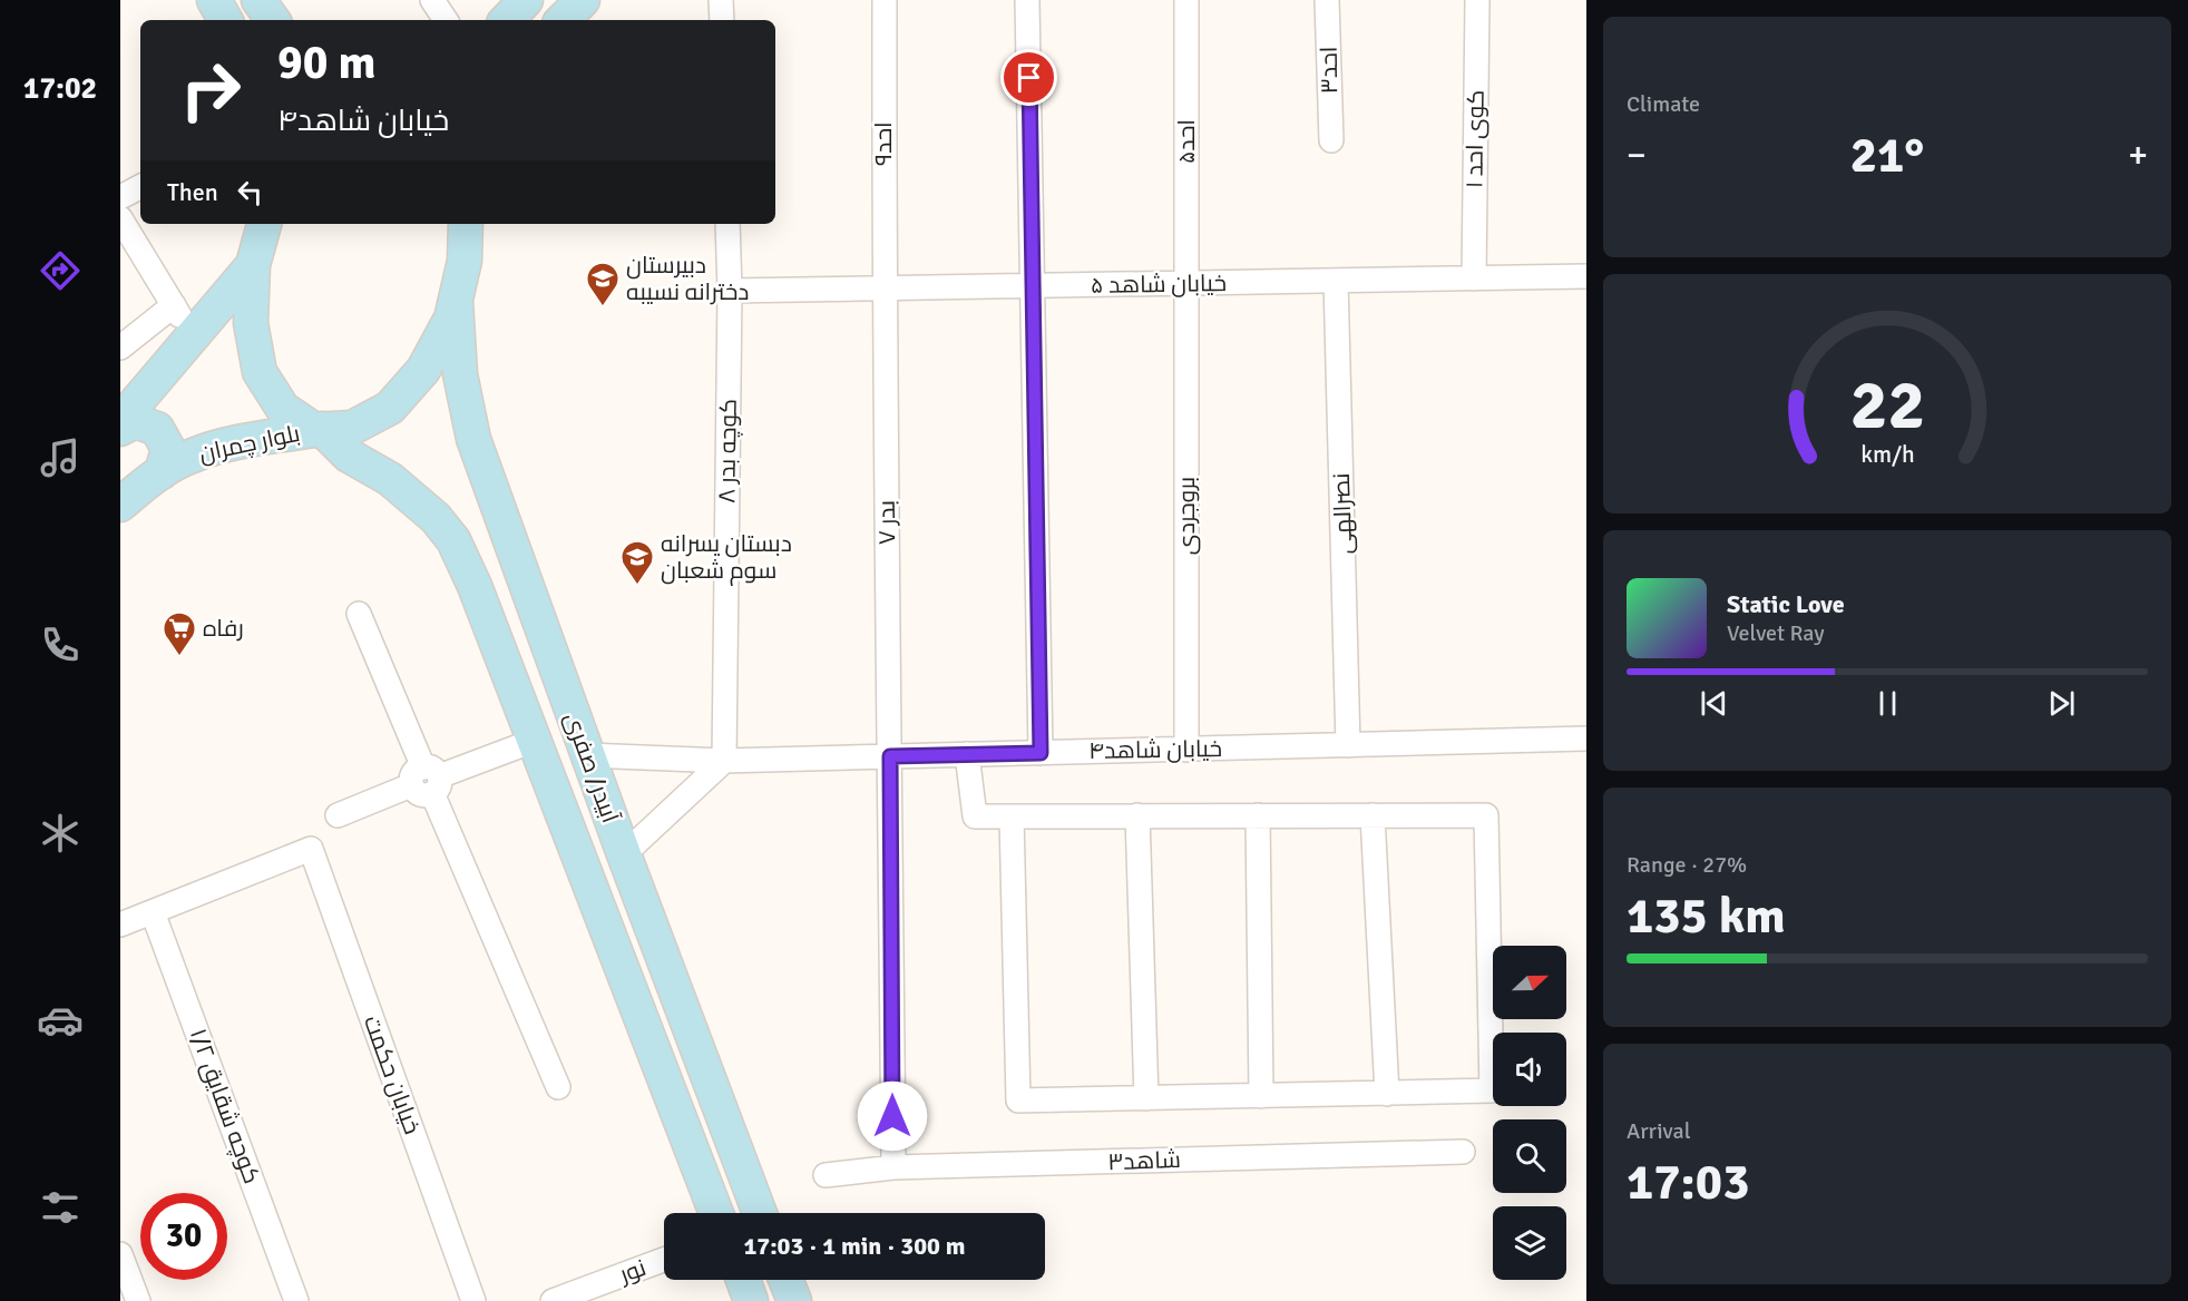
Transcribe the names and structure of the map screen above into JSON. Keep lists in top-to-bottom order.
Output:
{
  "streets": {
    "main road": ["بلوار چمران", "آبیدر/ صفری"],
    "street": [
      "احد۳",
      "کوی احد ۱",
      "احد۵",
      "احد۹",
      "خیابان شاهد ۵",
      "کوچه بدر ۸",
      "نصرالهی",
      "بروجردی",
      "بدر ۷",
      "خیابان شاهد۴",
      "خیابان حکمت",
      "کوچه شقایق ۱/۲",
      "شاهد۳",
      "نور"
    ]
  },
  "crossings": [
    ["کوی احد ۱", "خیابان شاهد ۵"],
    ["احد۵", "خیابان شاهد ۵"],
    ["احد۵", "بروجردی"],
    ["احد۹", "خیابان شاهد ۵"],
    ["احد۹", "بدر ۷"],
    ["خیابان شاهد ۵", "کوچه بدر ۸"],
    ["خیابان شاهد ۵", "نصرالهی"],
    ["خیابان شاهد ۵", "بروجردی"],
    ["خیابان شاهد ۵", "بدر ۷"],
    ["بلوار چمران", "آبیدر/ صفری"],
    ["کوچه بدر ۸", "خیابان شاهد۴"],
    ["نصرالهی", "خیابان شاهد۴"],
    ["بروجردی", "خیابان شاهد۴"],
    ["بدر ۷", "خیابان شاهد۴"],
    ["بدر ۷", "شاهد۳"],
    ["خیابان شاهد۴", "آبیدر/ صفری"],
    ["خیابان حکمت", "کوچه شقایق ۱/۲"]
  ],
  "places": {
    "school or university": ["دبیرستان دخترانه نسیبه", "دبستان پسرانه سوم شعبان"],
    "supermarket": ["رفاه"]
  },
  "north": "right",
  "page": {
    "tabs": "17:02",
    "tile": [
      "Climate",
      ["Range · 27%", "135 km"],
      ["Arrival", "17:03"]
    ],
    "turn": ["90 m", "خیابان شاهد۴"],
    "heat": ["−", "21°", "+"],
    "then": "Then",
    "song": ["Static Love", "Velvet Ray"],
    "limit": "30",
    "trip": "17:03 · 1 min · 300 m",
    "gauge": ["22", "km/h"]
  }
}
